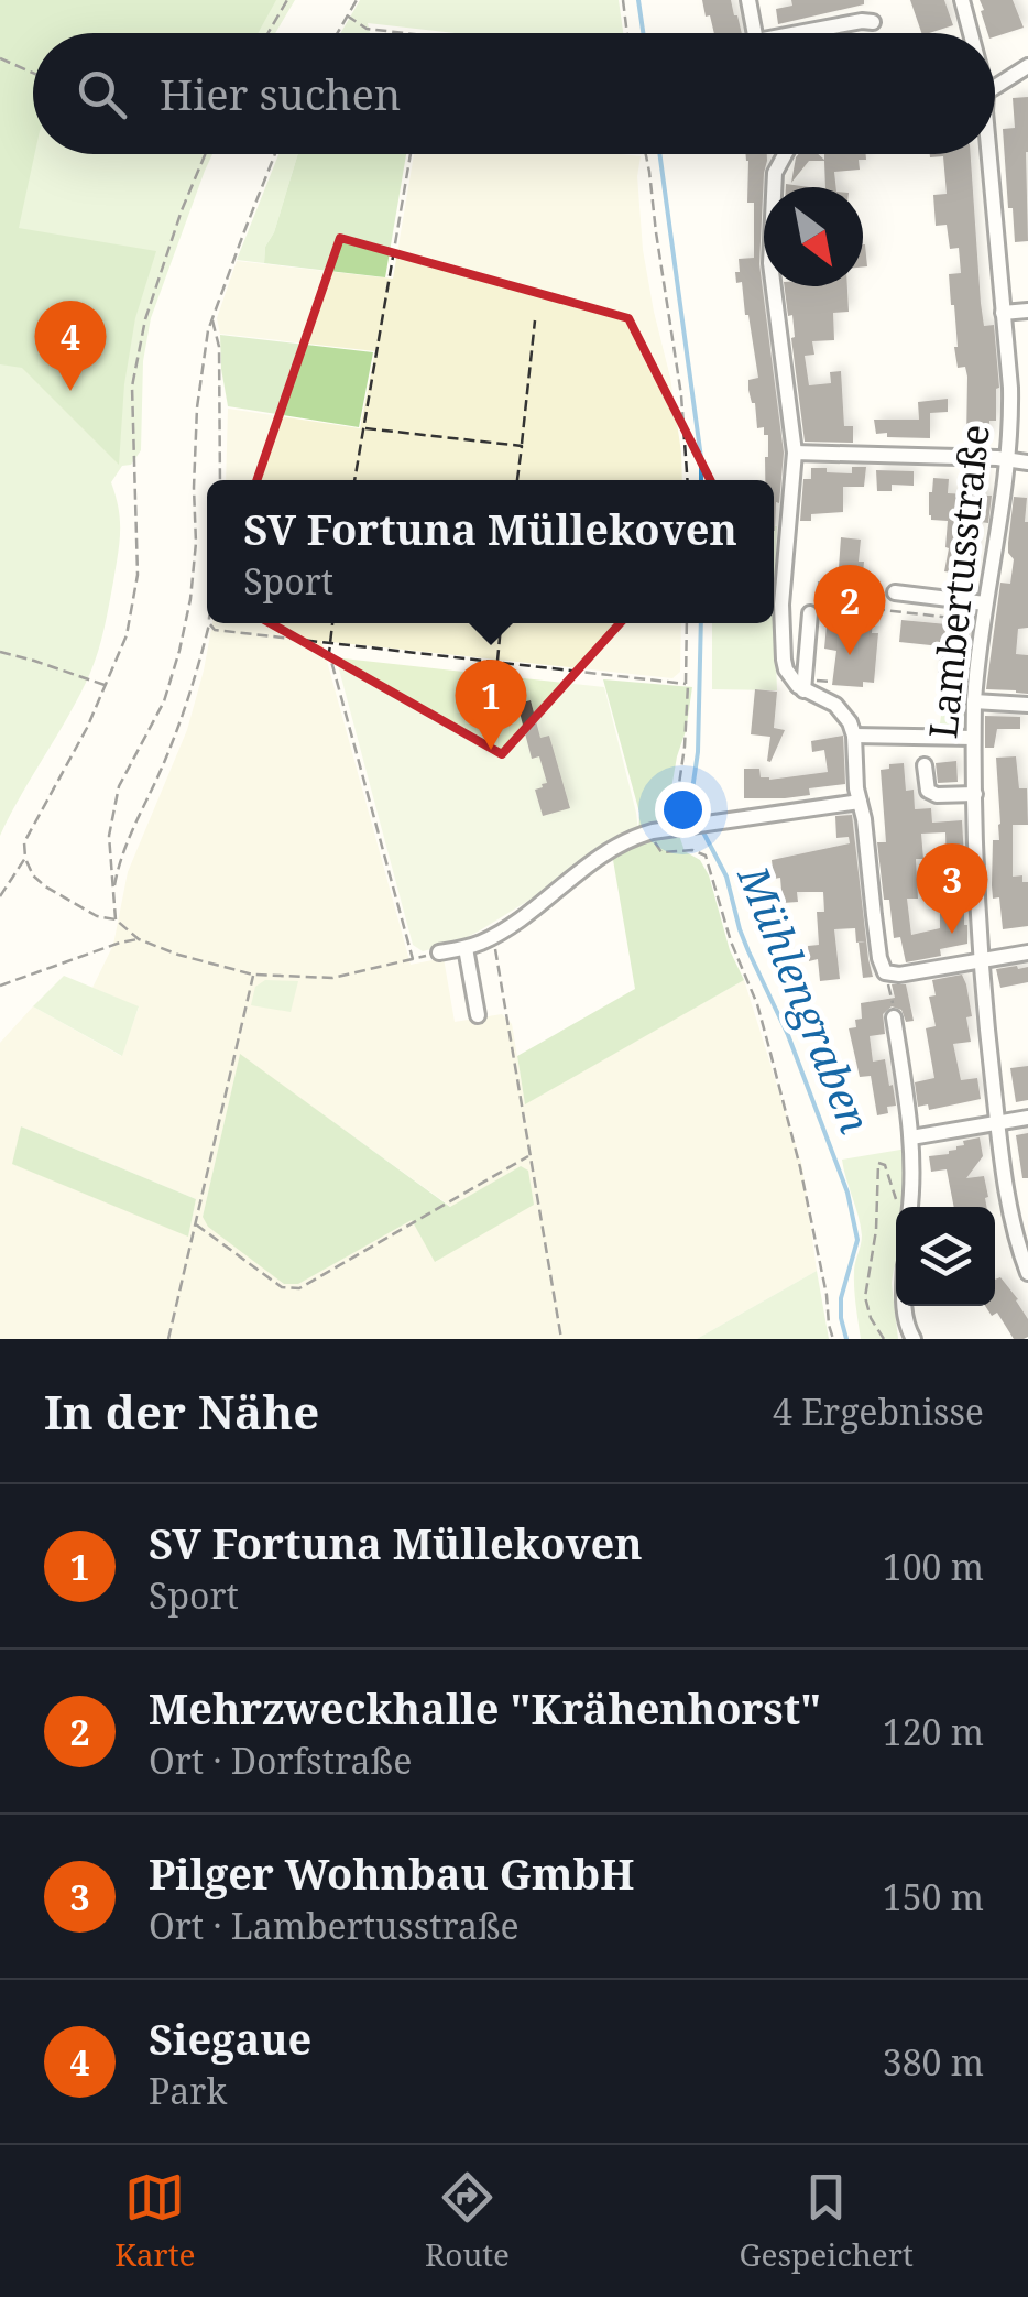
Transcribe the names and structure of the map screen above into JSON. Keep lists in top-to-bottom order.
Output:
{
  "streets": {
    "street": ["Lambertusstraße"]
  },
  "water": ["Mühlengraben"],
  "north": "bottom right",
  "page": {
    "search": "Hier suchen",
    "pins": [
      "4",
      "2",
      "1",
      "3"
    ],
    "popup": ["SV Fortuna Müllekoven", "Sport"],
    "heading": ["In der Nähe", "4 Ergebnisse"],
    "list": [
      {
        "mark": "1",
        "name": "SV Fortuna Müllekoven",
        "note": "Sport",
        "value": "100 m"
      },
      {
        "mark": "2",
        "name": "Mehrzweckhalle \"Krähenhorst\"",
        "note": "Ort · Dorfstraße",
        "value": "120 m"
      },
      {
        "mark": "3",
        "name": "Pilger Wohnbau GmbH",
        "note": "Ort · Lambertusstraße",
        "value": "150 m"
      },
      {
        "mark": "4",
        "name": "Siegaue",
        "note": "Park",
        "value": "380 m"
      }
    ],
    "nav": ["Karte", "Route", "Gespeichert"]
  }
}
